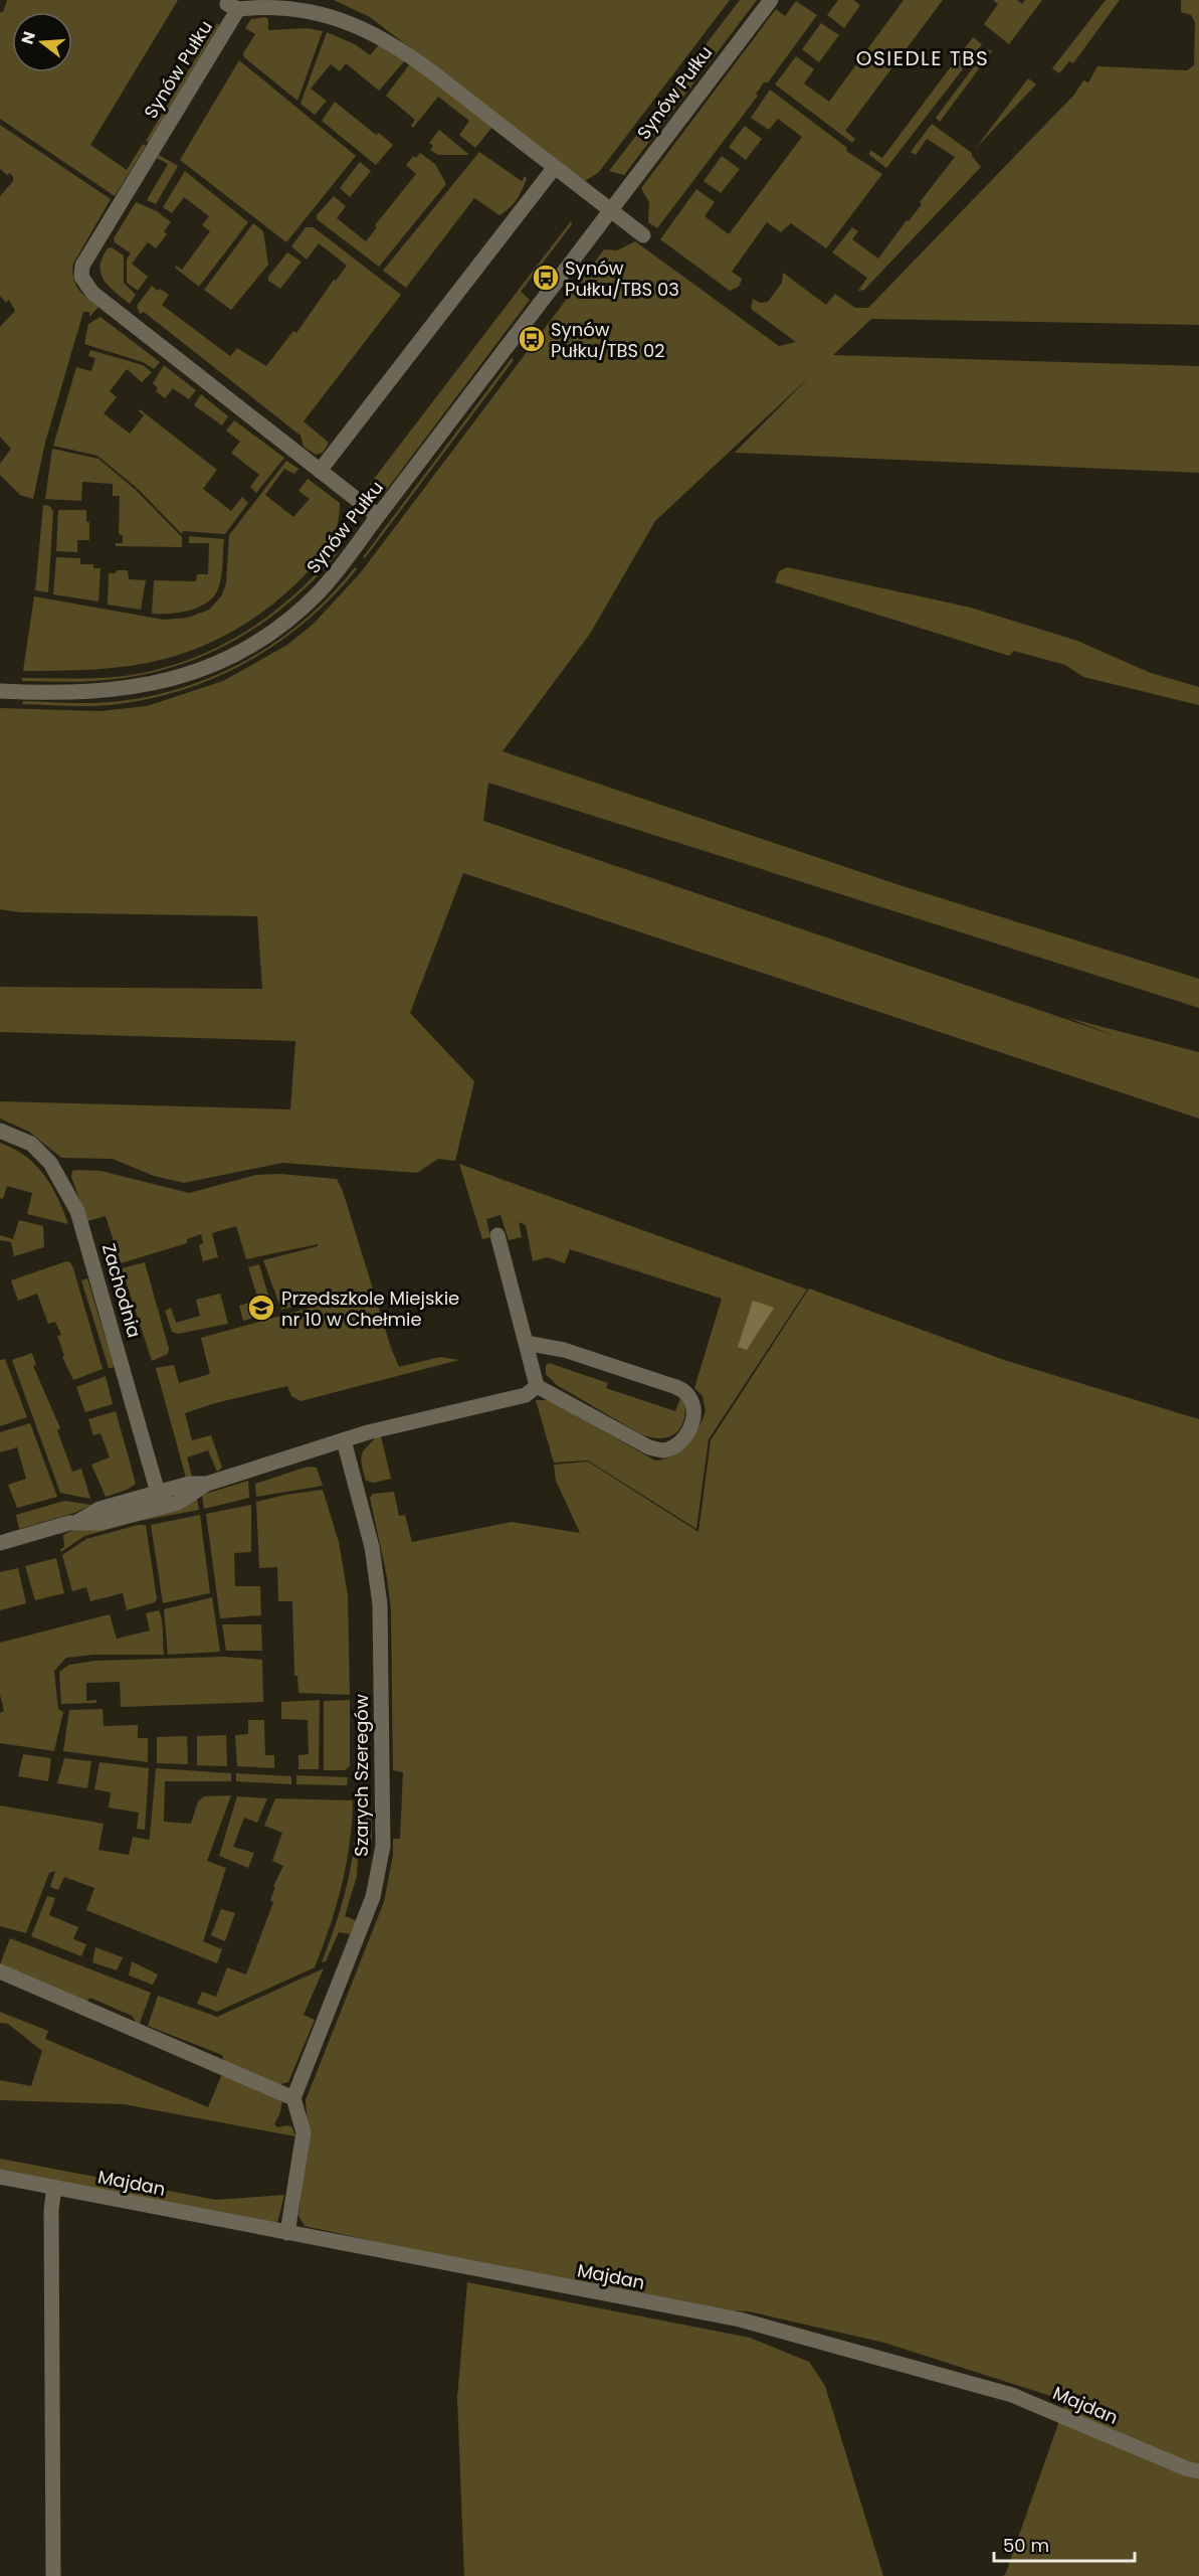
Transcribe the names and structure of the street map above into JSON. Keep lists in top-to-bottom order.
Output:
{
  "streets": {
    "street": [
      "Synów Pułku",
      "Zachodnia",
      "Szarych Szeregów",
      "Majdan"
    ]
  },
  "districts": ["OSIEDLE TBS"],
  "places": {
    "bus stop": ["Synów Pułku/TBS 03", "Synów Pułku/TBS 02"],
    "school or university": ["Przedszkole Miejskie nr 10 w Chełmie"]
  },
  "scale_bar": "50 m",
  "north": "left"
}
